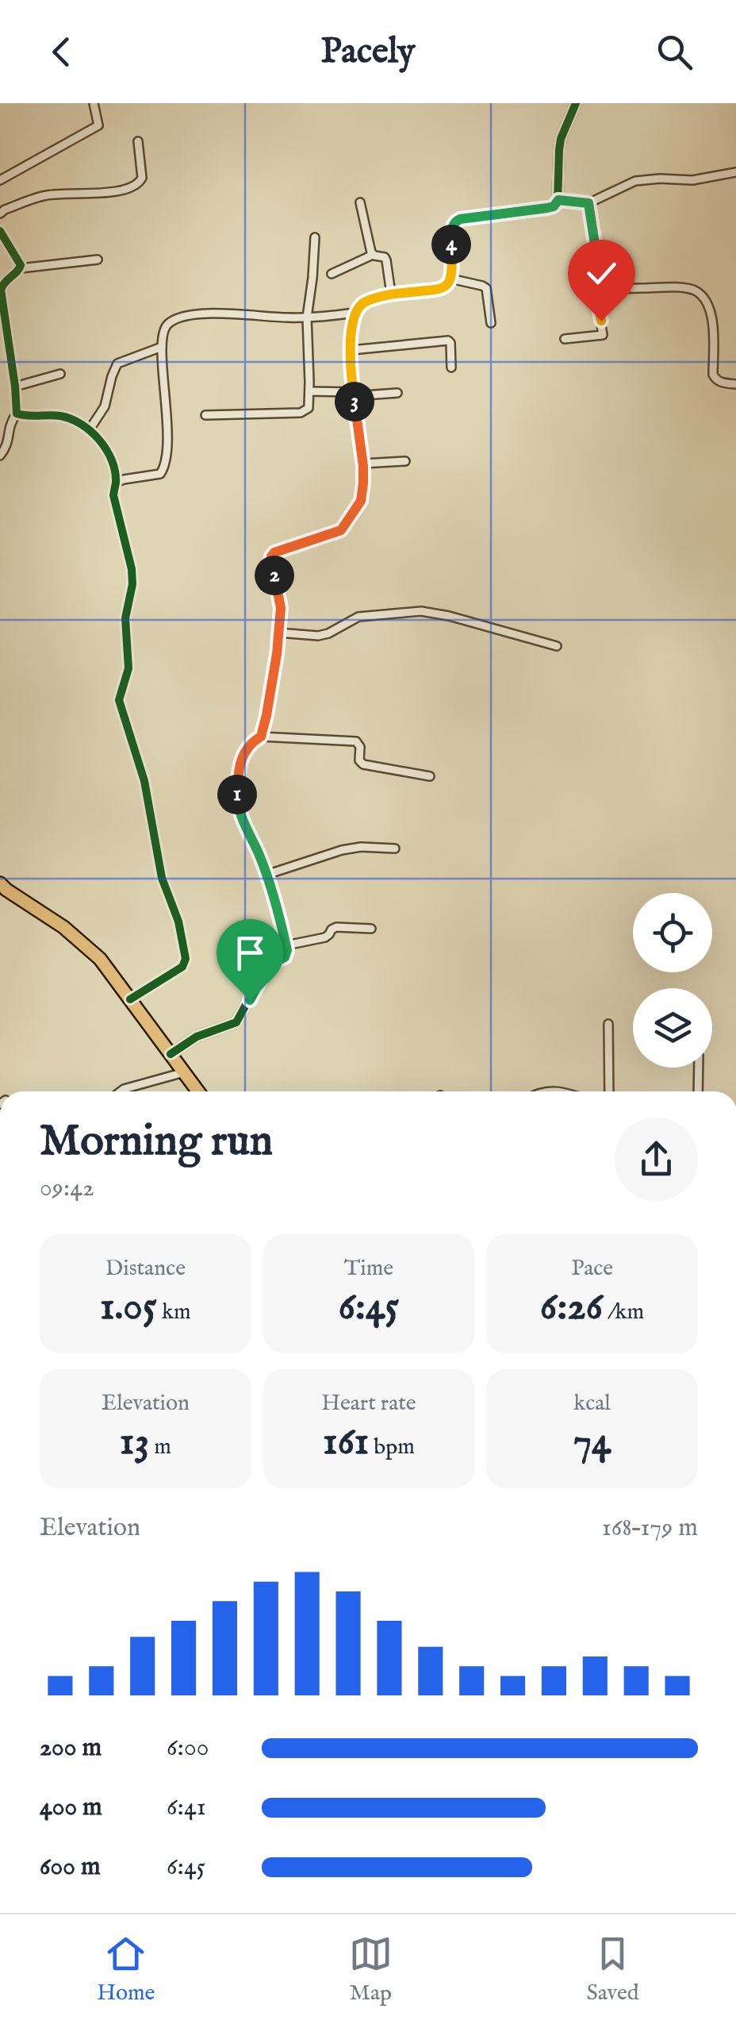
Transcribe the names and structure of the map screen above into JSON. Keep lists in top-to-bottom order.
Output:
{
  "page": {
    "header": "Pacely",
    "pins": [
      "4",
      "3",
      "2",
      "1"
    ],
    "heading": ["Morning run", "09:42"],
    "stats": [
      ["Distance", "1.05 km"],
      ["Time", "6:45"],
      ["Pace", "6:26 /km"],
      ["Elevation", "13 m"],
      ["Heart rate", "161 bpm"],
      ["kcal", "74"]
    ],
    "chart": ["Elevation", "168–179 m"],
    "list": [
      {
        "name": "200 m",
        "note": "6:00"
      },
      {
        "name": "400 m",
        "note": "6:41"
      },
      {
        "name": "600 m",
        "note": "6:45"
      }
    ],
    "tabs": ["Home", "Map", "Saved"]
  }
}
